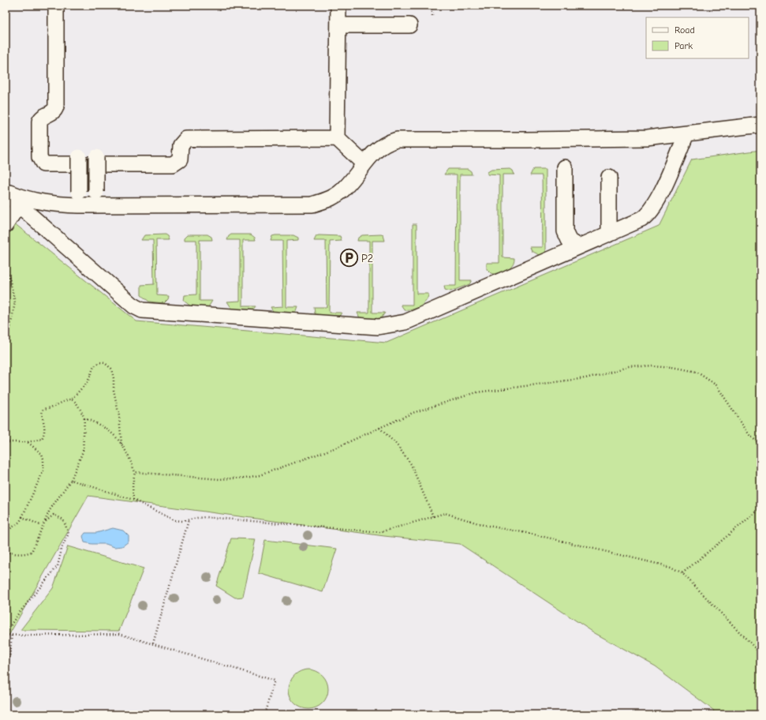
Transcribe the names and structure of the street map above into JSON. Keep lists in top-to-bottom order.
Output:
{
  "places": {
    "parking": ["P2"]
  },
  "legend": ["Road", "Park"]
}
